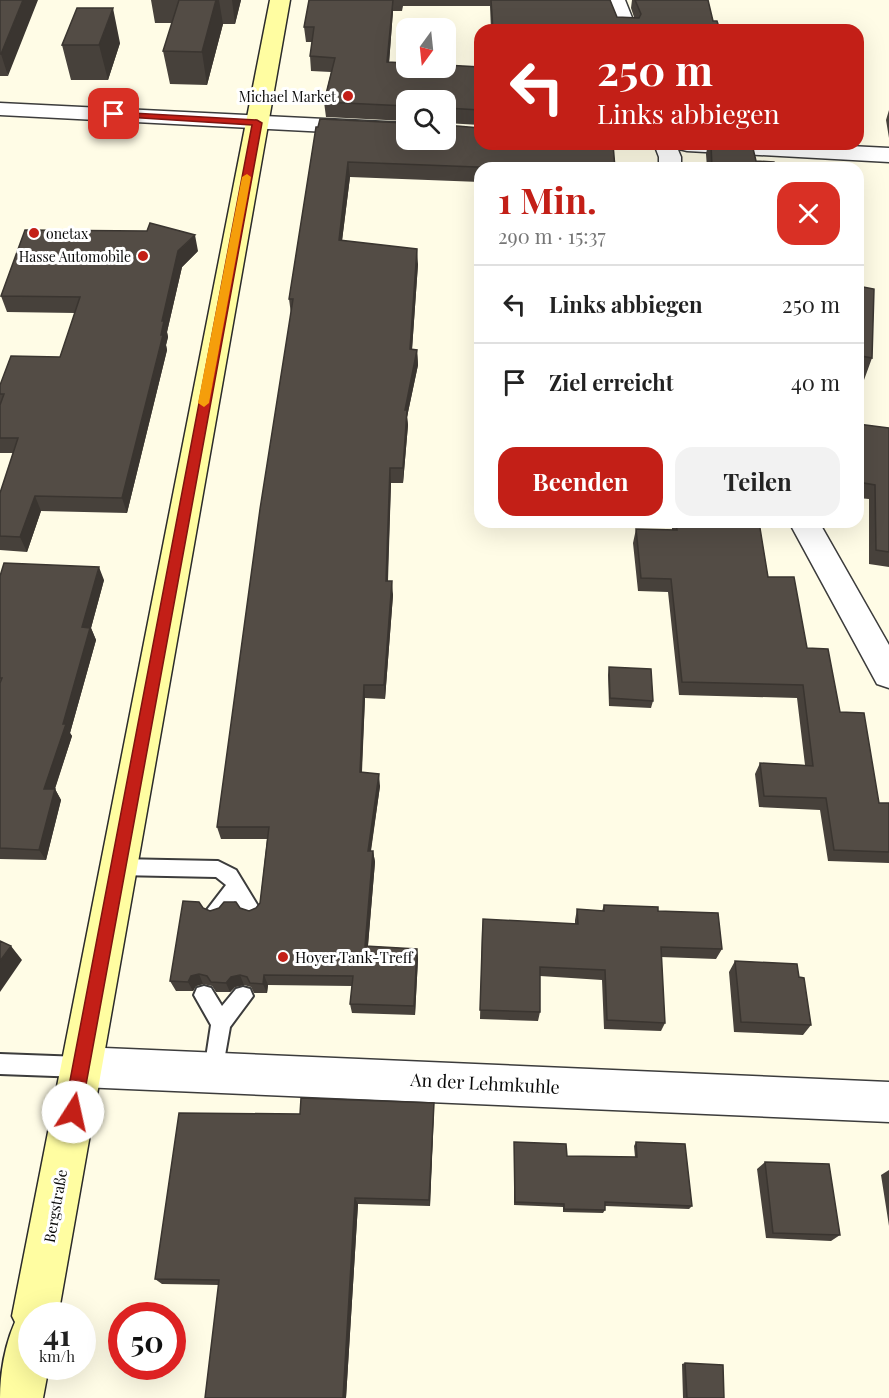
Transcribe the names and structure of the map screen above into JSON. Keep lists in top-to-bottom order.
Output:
{
  "streets": {
    "main road": ["Bergstraße"],
    "street": ["An der Lehmkuhle"]
  },
  "crossings": [
    ["An der Lehmkuhle", "Bergstraße"]
  ],
  "places": [
    "Michael Market",
    "onetax",
    "Hasse Automobile",
    "Hoyer Tank-Treff"
  ],
  "north": "bottom",
  "page": {
    "turn": ["250 m", "Links abbiegen"],
    "heading": ["1 Min.", "290 m · 15:37"],
    "list": [
      {
        "name": "Links abbiegen",
        "value": "250 m"
      },
      {
        "name": "Ziel erreicht",
        "value": "40 m"
      }
    ],
    "buttons": ["Beenden", "Teilen"],
    "speed": "41 km/h",
    "limit": "50"
  }
}
